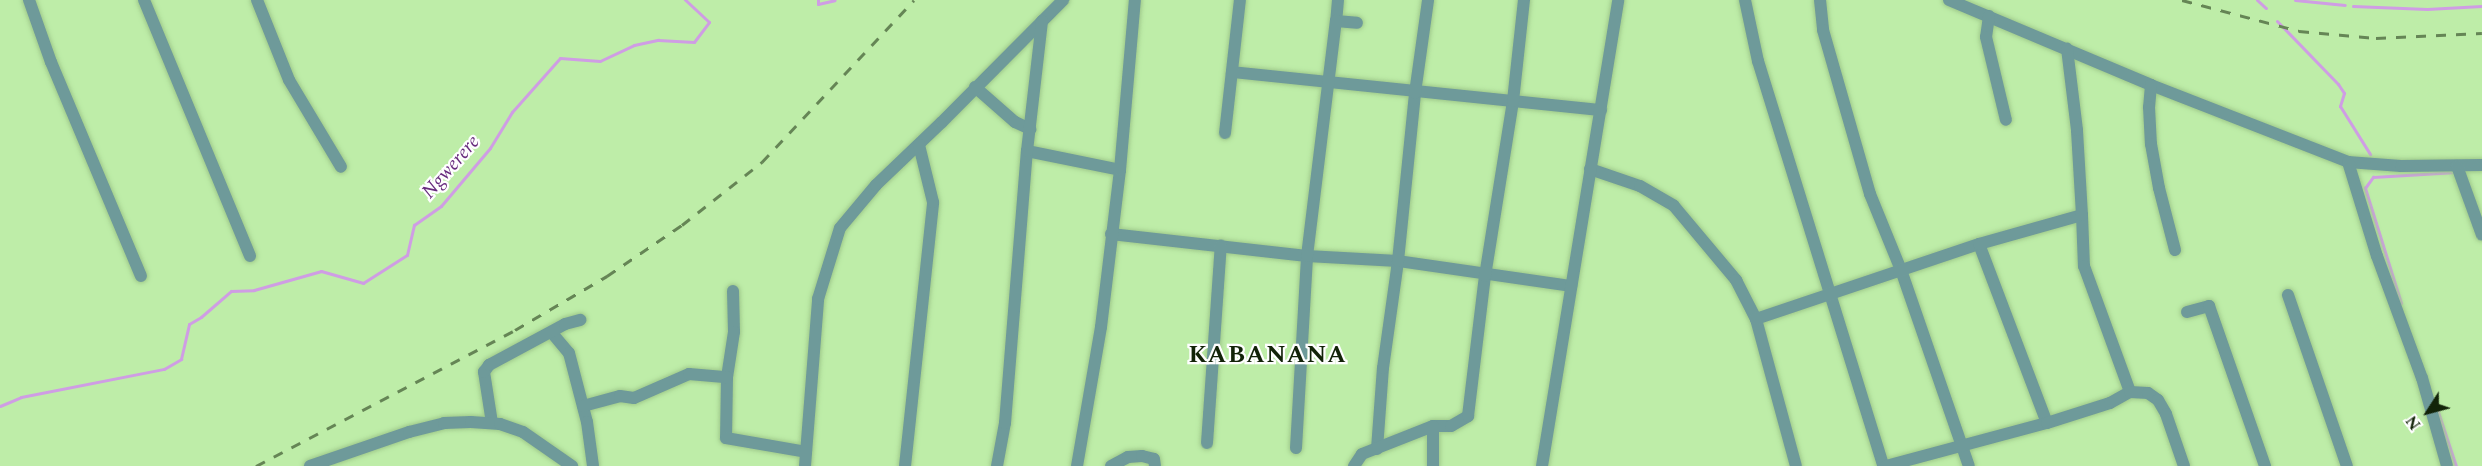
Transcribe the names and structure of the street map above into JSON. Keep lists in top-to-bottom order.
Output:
{
  "districts": ["KABANANA"],
  "water": ["Ngwerere"],
  "north": "bottom left"
}
